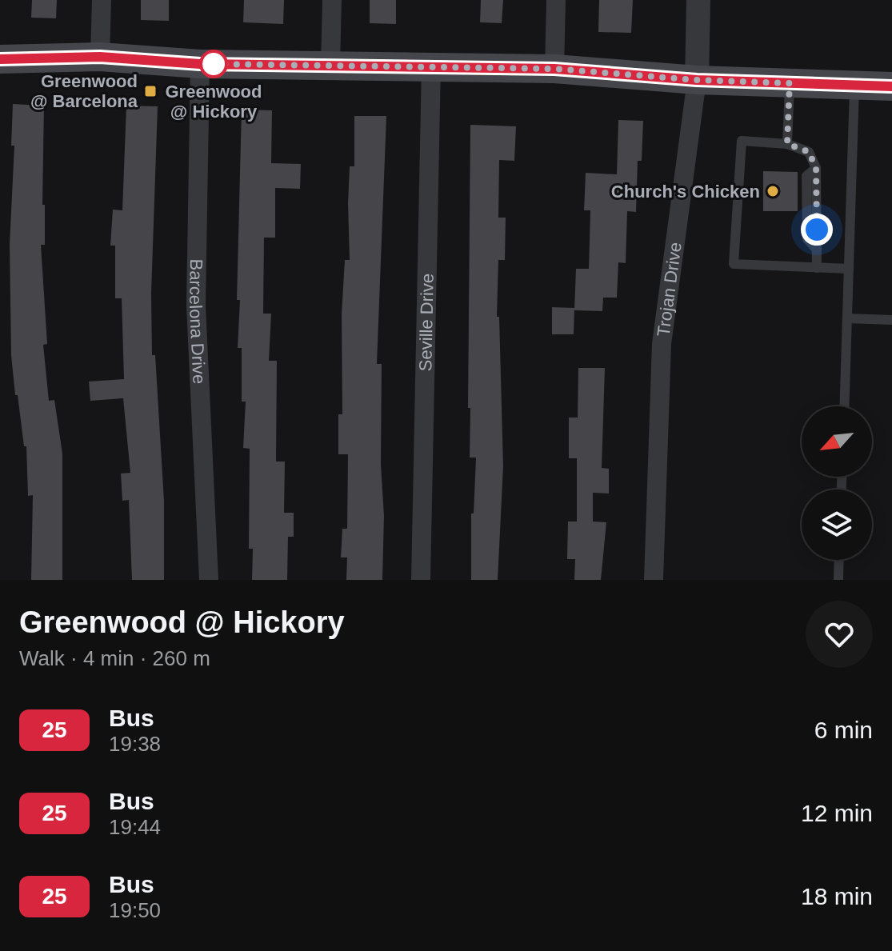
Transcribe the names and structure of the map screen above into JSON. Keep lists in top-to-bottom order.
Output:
{
  "streets": {
    "street": ["Trojan Drive", "Barcelona Drive", "Seville Drive"]
  },
  "places": {
    "other": ["Greenwood @ Hickory", "Church's Chicken"],
    "transit": ["Greenwood @ Barcelona"]
  },
  "lines": ["bus line 25"],
  "north": "bottom left",
  "page": {
    "heading": ["Greenwood @ Hickory", "Walk · 4 min · 260 m"],
    "list": [
      {
        "mark": "25",
        "name": "Bus",
        "note": "19:38",
        "value": "6 min"
      },
      {
        "mark": "25",
        "name": "Bus",
        "note": "19:44",
        "value": "12 min"
      },
      {
        "mark": "25",
        "name": "Bus",
        "note": "19:50",
        "value": "18 min"
      }
    ]
  }
}
